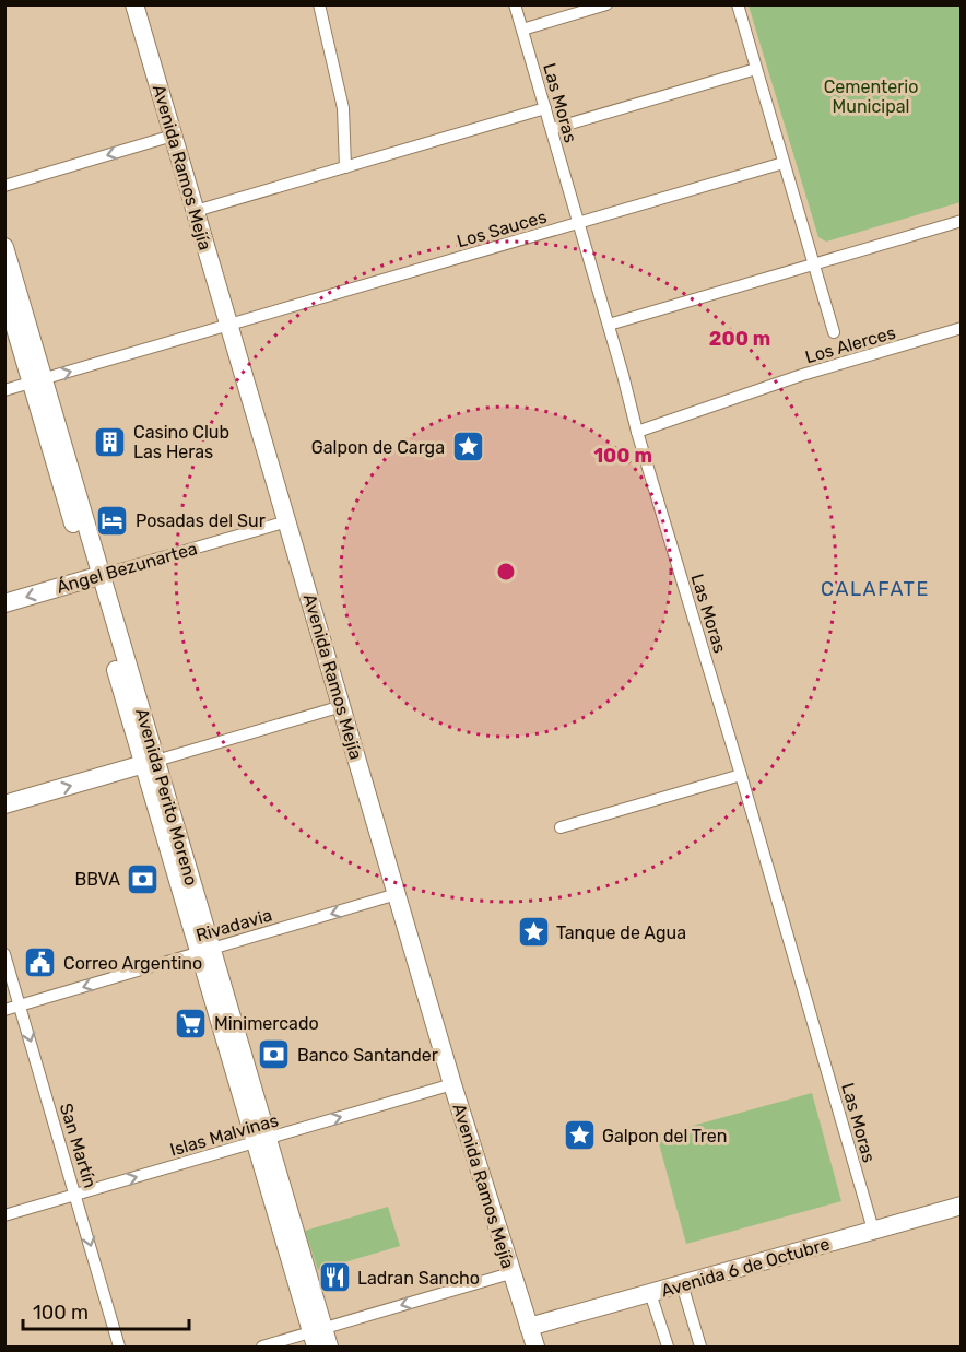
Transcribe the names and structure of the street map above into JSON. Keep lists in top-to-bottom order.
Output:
{
  "streets": {
    "main road": [
      "Avenida Ramos Mejía",
      "Ángel Bezunartea",
      "Avenida Perito Moreno",
      "Avenida 6 de Octubre"
    ],
    "street": [
      "Las Moras",
      "Los Sauces",
      "Los Alerces",
      "Rivadavia",
      "Islas Malvinas",
      "San Martín"
    ]
  },
  "crossings": [
    ["Las Moras", "Los Sauces"],
    ["Las Moras", "Los Alerces"],
    ["Las Moras", "Avenida 6 de Octubre"],
    ["Avenida Ramos Mejía", "Los Sauces"],
    ["Avenida Ramos Mejía", "Ángel Bezunartea"],
    ["Avenida Ramos Mejía", "Rivadavia"],
    ["Avenida Ramos Mejía", "Islas Malvinas"],
    ["Avenida Ramos Mejía", "Avenida 6 de Octubre"],
    ["Los Sauces", "Avenida Perito Moreno"],
    ["Ángel Bezunartea", "Avenida Perito Moreno"],
    ["Avenida Perito Moreno", "Rivadavia"],
    ["Avenida Perito Moreno", "Islas Malvinas"],
    ["Rivadavia", "San Martín"],
    ["Islas Malvinas", "San Martín"]
  ],
  "one_way": ["Rivadavia", "Islas Malvinas", "San Martín"],
  "districts": ["CALAFATE"],
  "parks": ["Cementerio Municipal"],
  "places": {
    "building": ["Casino Club Las Heras"],
    "place": ["Galpon de Carga", "Tanque de Agua", "Galpon del Tren"],
    "hotel": ["Posadas del Sur"],
    "bank": ["BBVA", "Banco Santander"],
    "public building": ["Correo Argentino"],
    "supermarket": ["Minimercado"],
    "restaurant": ["Ladran Sancho"]
  },
  "scale_bar": "100 m",
  "rings": ["200 m", "100 m"]
}
